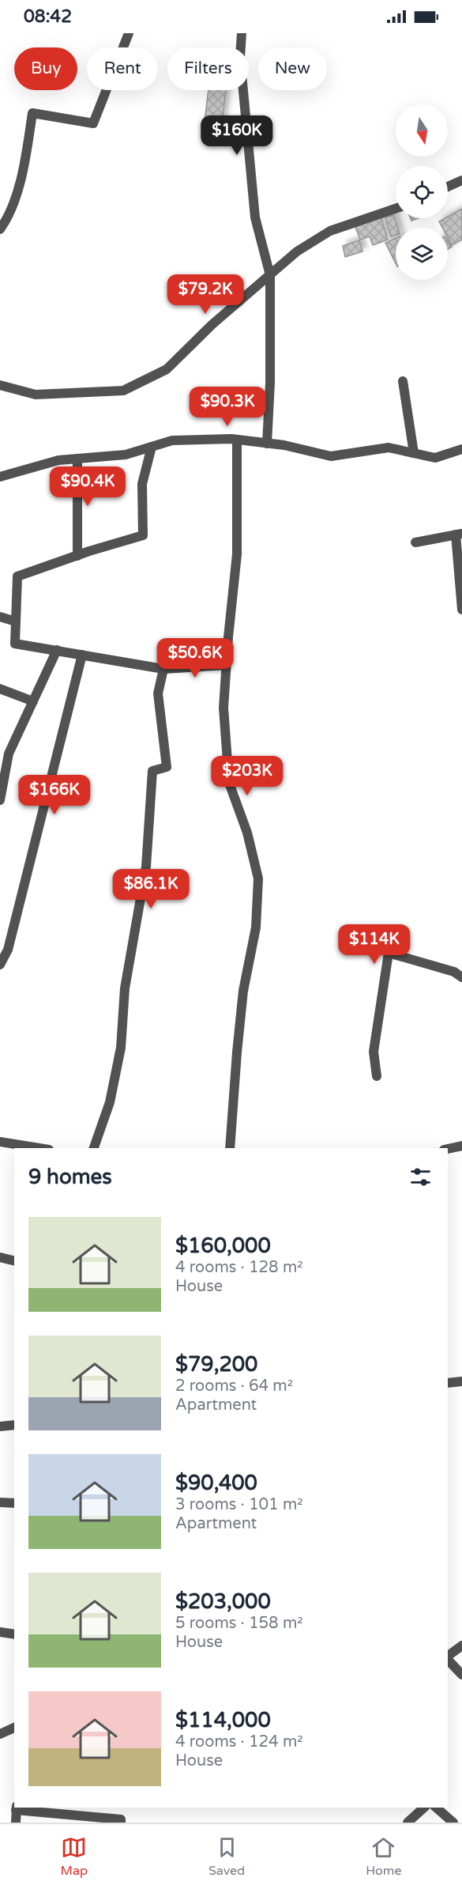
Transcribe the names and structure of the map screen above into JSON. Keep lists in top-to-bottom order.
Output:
{
  "north": "bottom",
  "page": {
    "status": "08:42",
    "chip": [
      "Buy",
      "Rent",
      "Filters",
      "New"
    ],
    "price": [
      "$160K",
      "$79.2K",
      "$90.3K",
      "$90.4K",
      "$50.6K",
      "$203K",
      "$166K",
      "$86.1K",
      "$114K"
    ],
    "heading": "9 homes",
    "list": [
      {
        "name": "$160,000",
        "note": "4 rooms · 128 m² · House"
      },
      {
        "name": "$79,200",
        "note": "2 rooms · 64 m² · Apartment"
      },
      {
        "name": "$90,400",
        "note": "3 rooms · 101 m² · Apartment"
      },
      {
        "name": "$203,000",
        "note": "5 rooms · 158 m² · House"
      },
      {
        "name": "$114,000",
        "note": "4 rooms · 124 m² · House"
      }
    ],
    "tabs": ["Map", "Saved", "Home"]
  }
}
